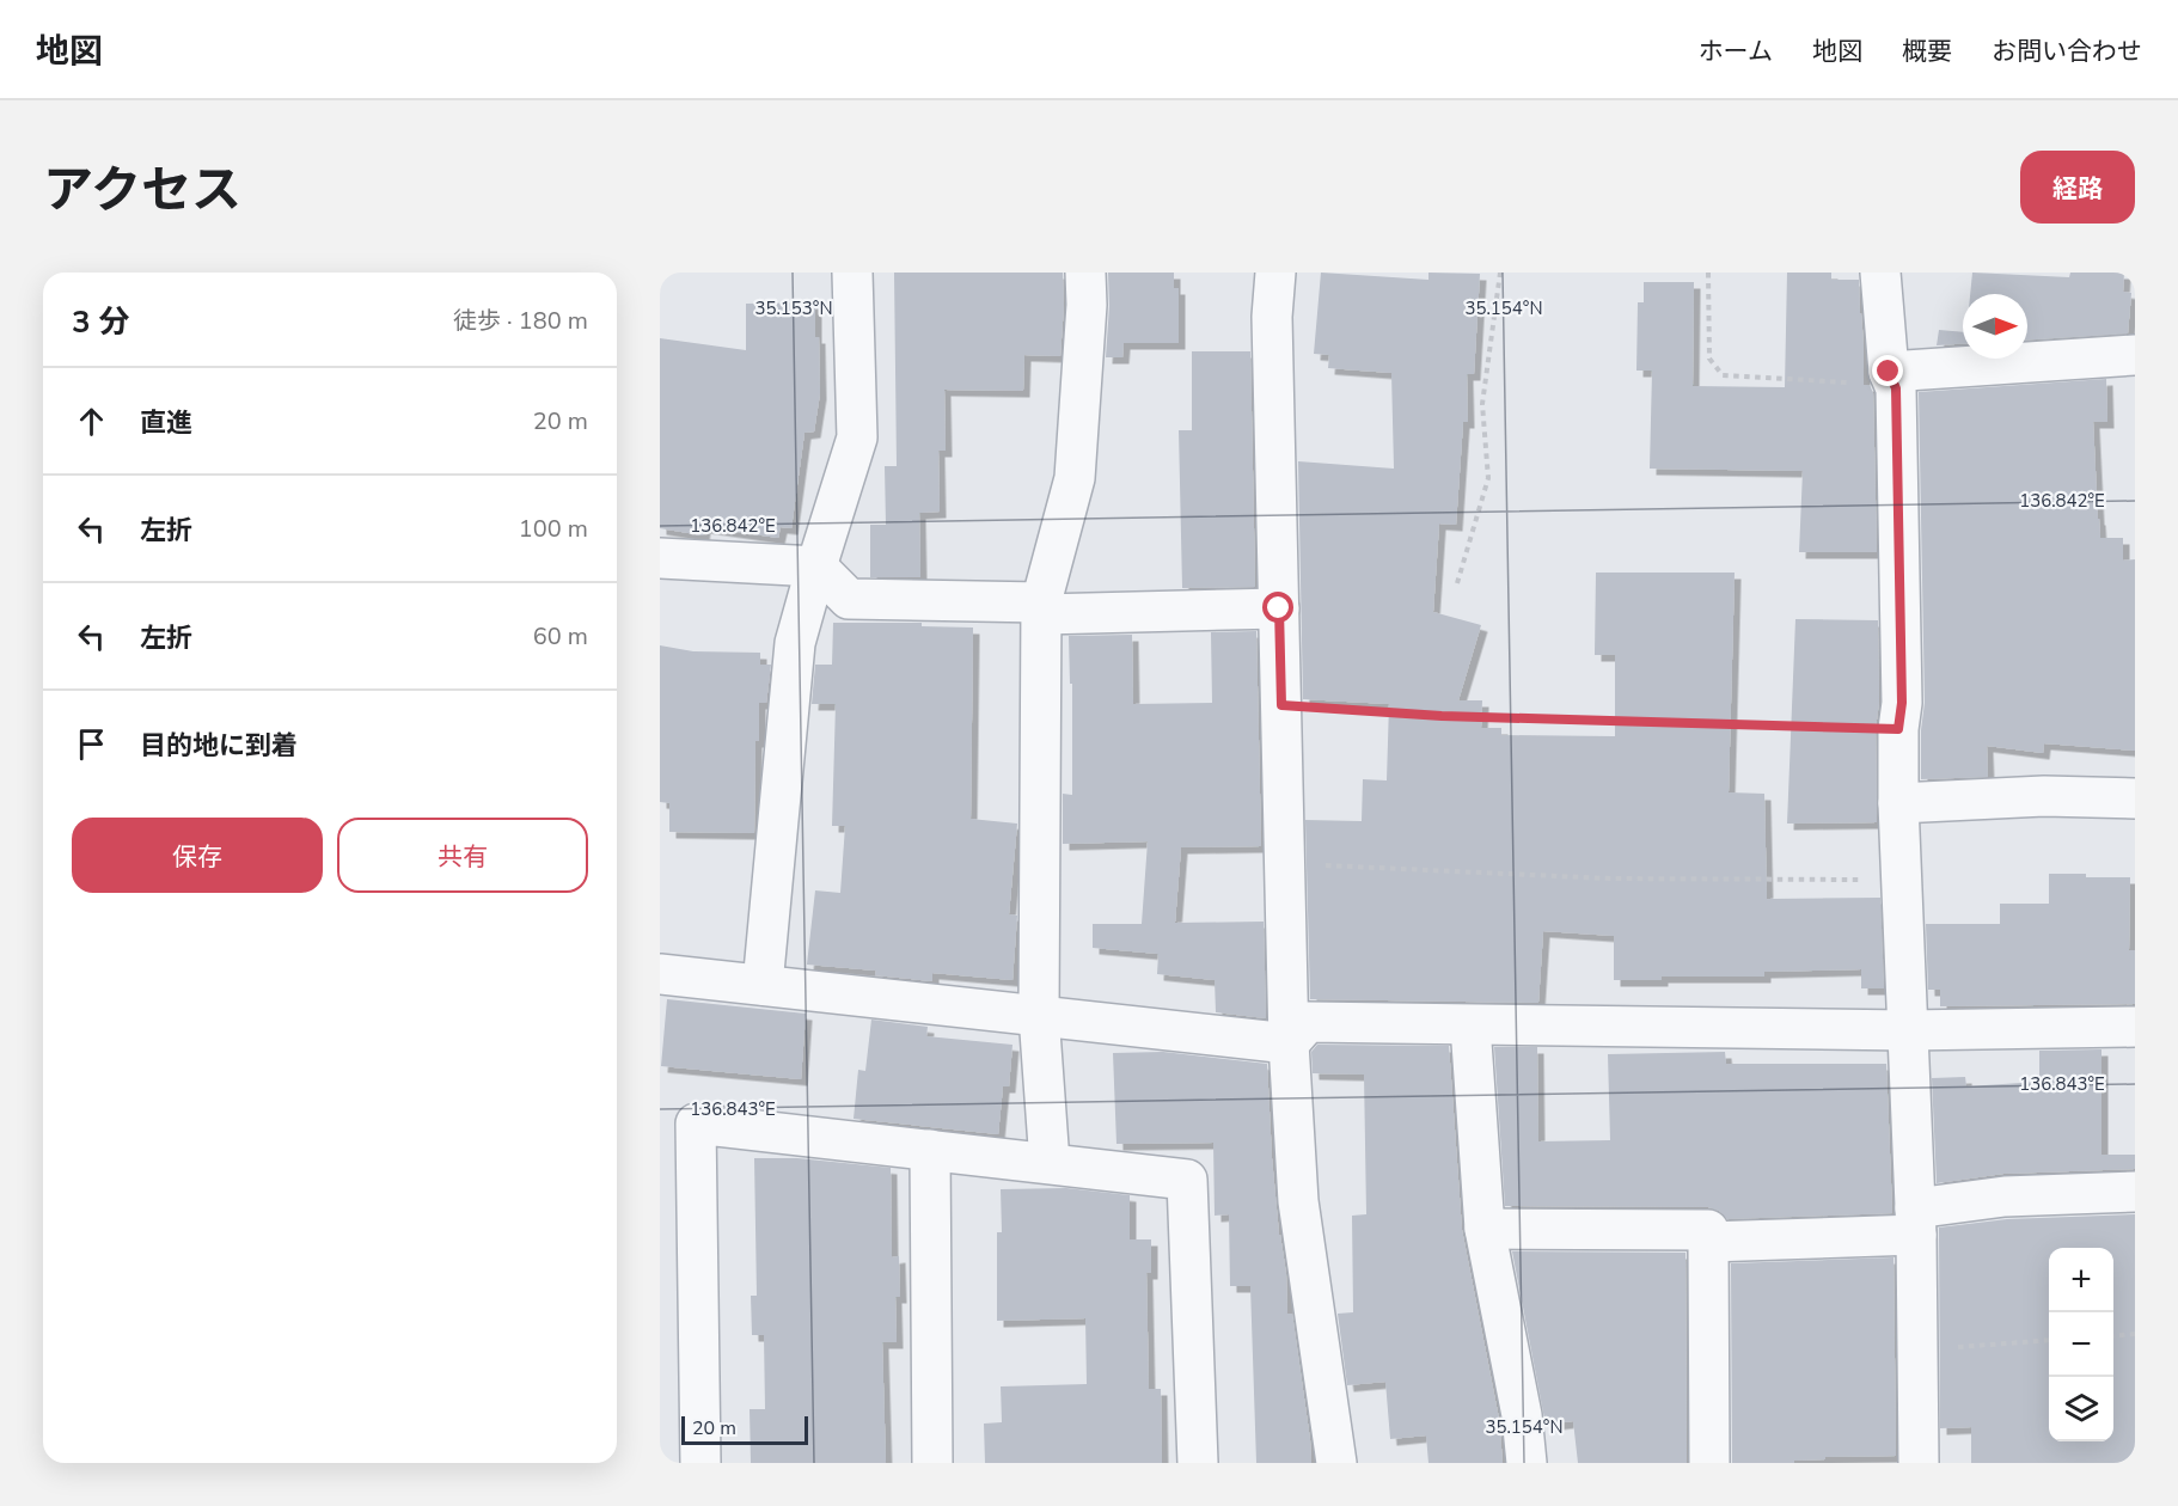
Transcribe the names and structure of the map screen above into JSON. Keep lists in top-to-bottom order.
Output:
{
  "scale_bar": "20 m",
  "north": "right",
  "page": {
    "header": "地図",
    "nav": [
      "ホーム",
      "地図",
      "概要",
      "お問い合わせ"
    ],
    "title": "アクセス",
    "buttons": [
      "経路",
      ["保存", "共有"]
    ],
    "heading": ["3 分", "徒歩 · 180 m"],
    "list": [
      ["直進", "20 m"],
      ["左折", "100 m"],
      ["左折", "60 m"],
      "目的地に到着"
    ],
    "map_buttons": ["+", "−"],
    "scale": "20 m"
  },
  "coordinates": [
    "35.153°N",
    "35.154°N",
    "136.842°E",
    "136.843°E"
  ]
}
